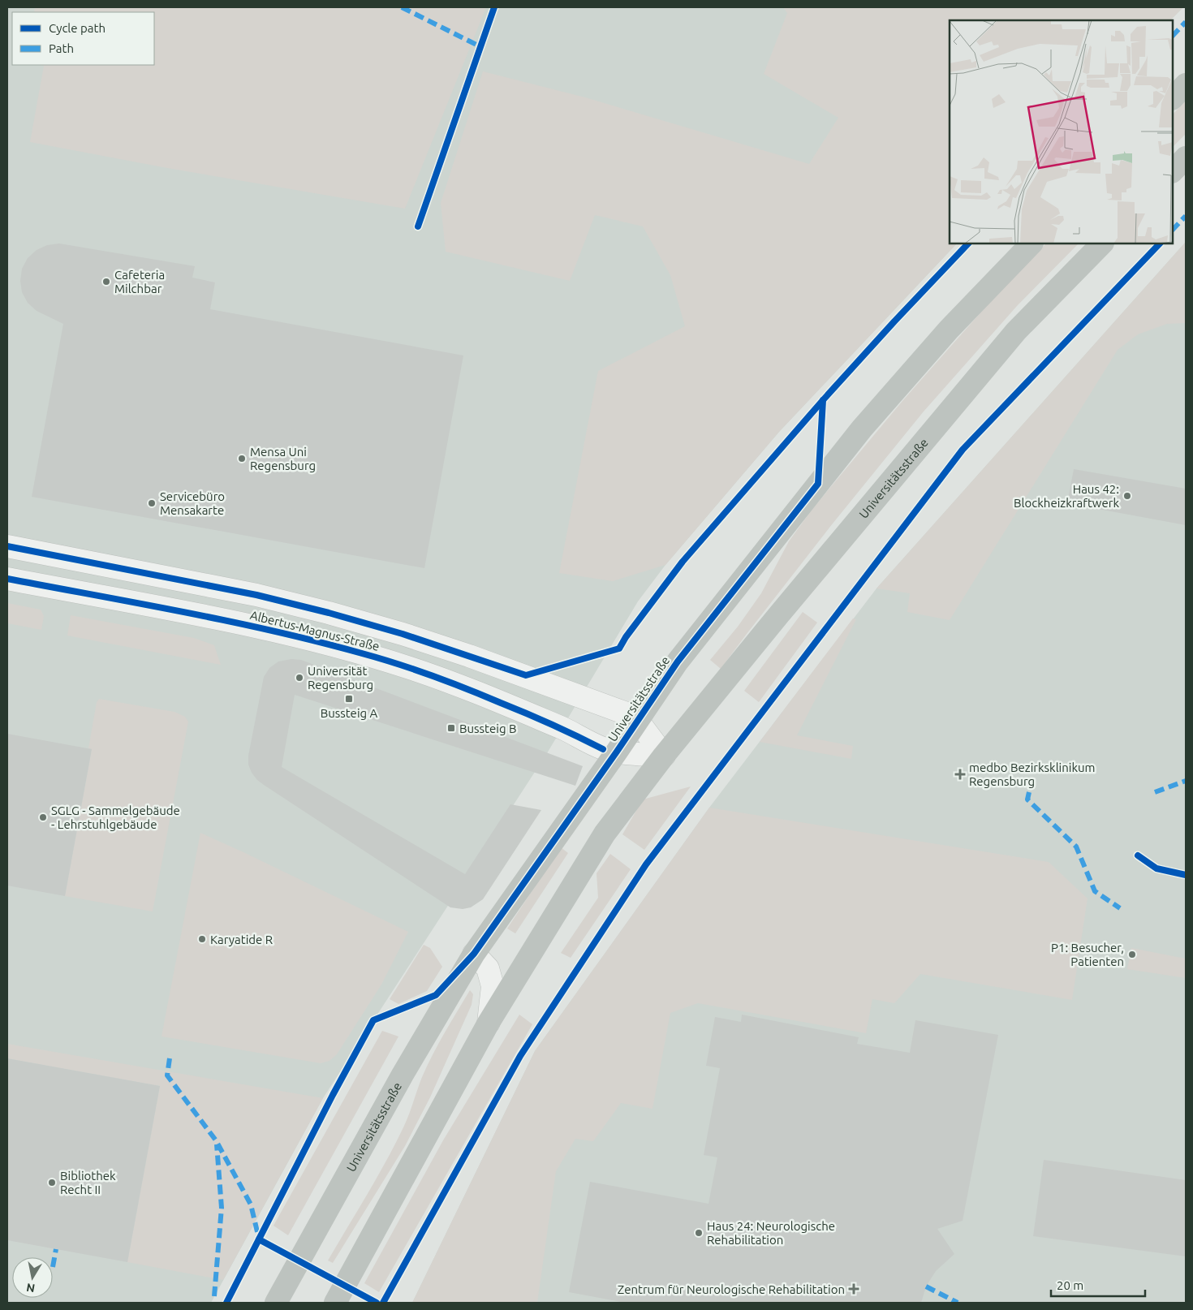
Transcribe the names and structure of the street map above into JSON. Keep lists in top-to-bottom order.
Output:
{
  "streets": {
    "street": ["Universitätsstraße", "Albertus-Magnus-Straße"]
  },
  "crossings": [
    ["Universitätsstraße", "Albertus-Magnus-Straße"]
  ],
  "places": {
    "other": [
      "Cafeteria Milchbar",
      "Mensa Uni Regensburg",
      "Haus 42: Blockheizkraftwerk",
      "Servicebüro Mensakarte",
      "Universität Regensburg",
      "SGLG - Sammelgebäude - Lehrstuhlgebäude",
      "Karyatide R",
      "P1: Besucher, Patienten",
      "Bibliothek Recht II",
      "Haus 24: Neurologische Rehabilitation"
    ],
    "transit": ["Bussteig A", "Bussteig B"],
    "health": ["medbo Bezirksklinikum Regensburg", "Zentrum für Neurologische Rehabilitation"]
  },
  "legend": ["Cycle path", "Path"],
  "scale_bar": "20 m",
  "north": "bottom"
}
